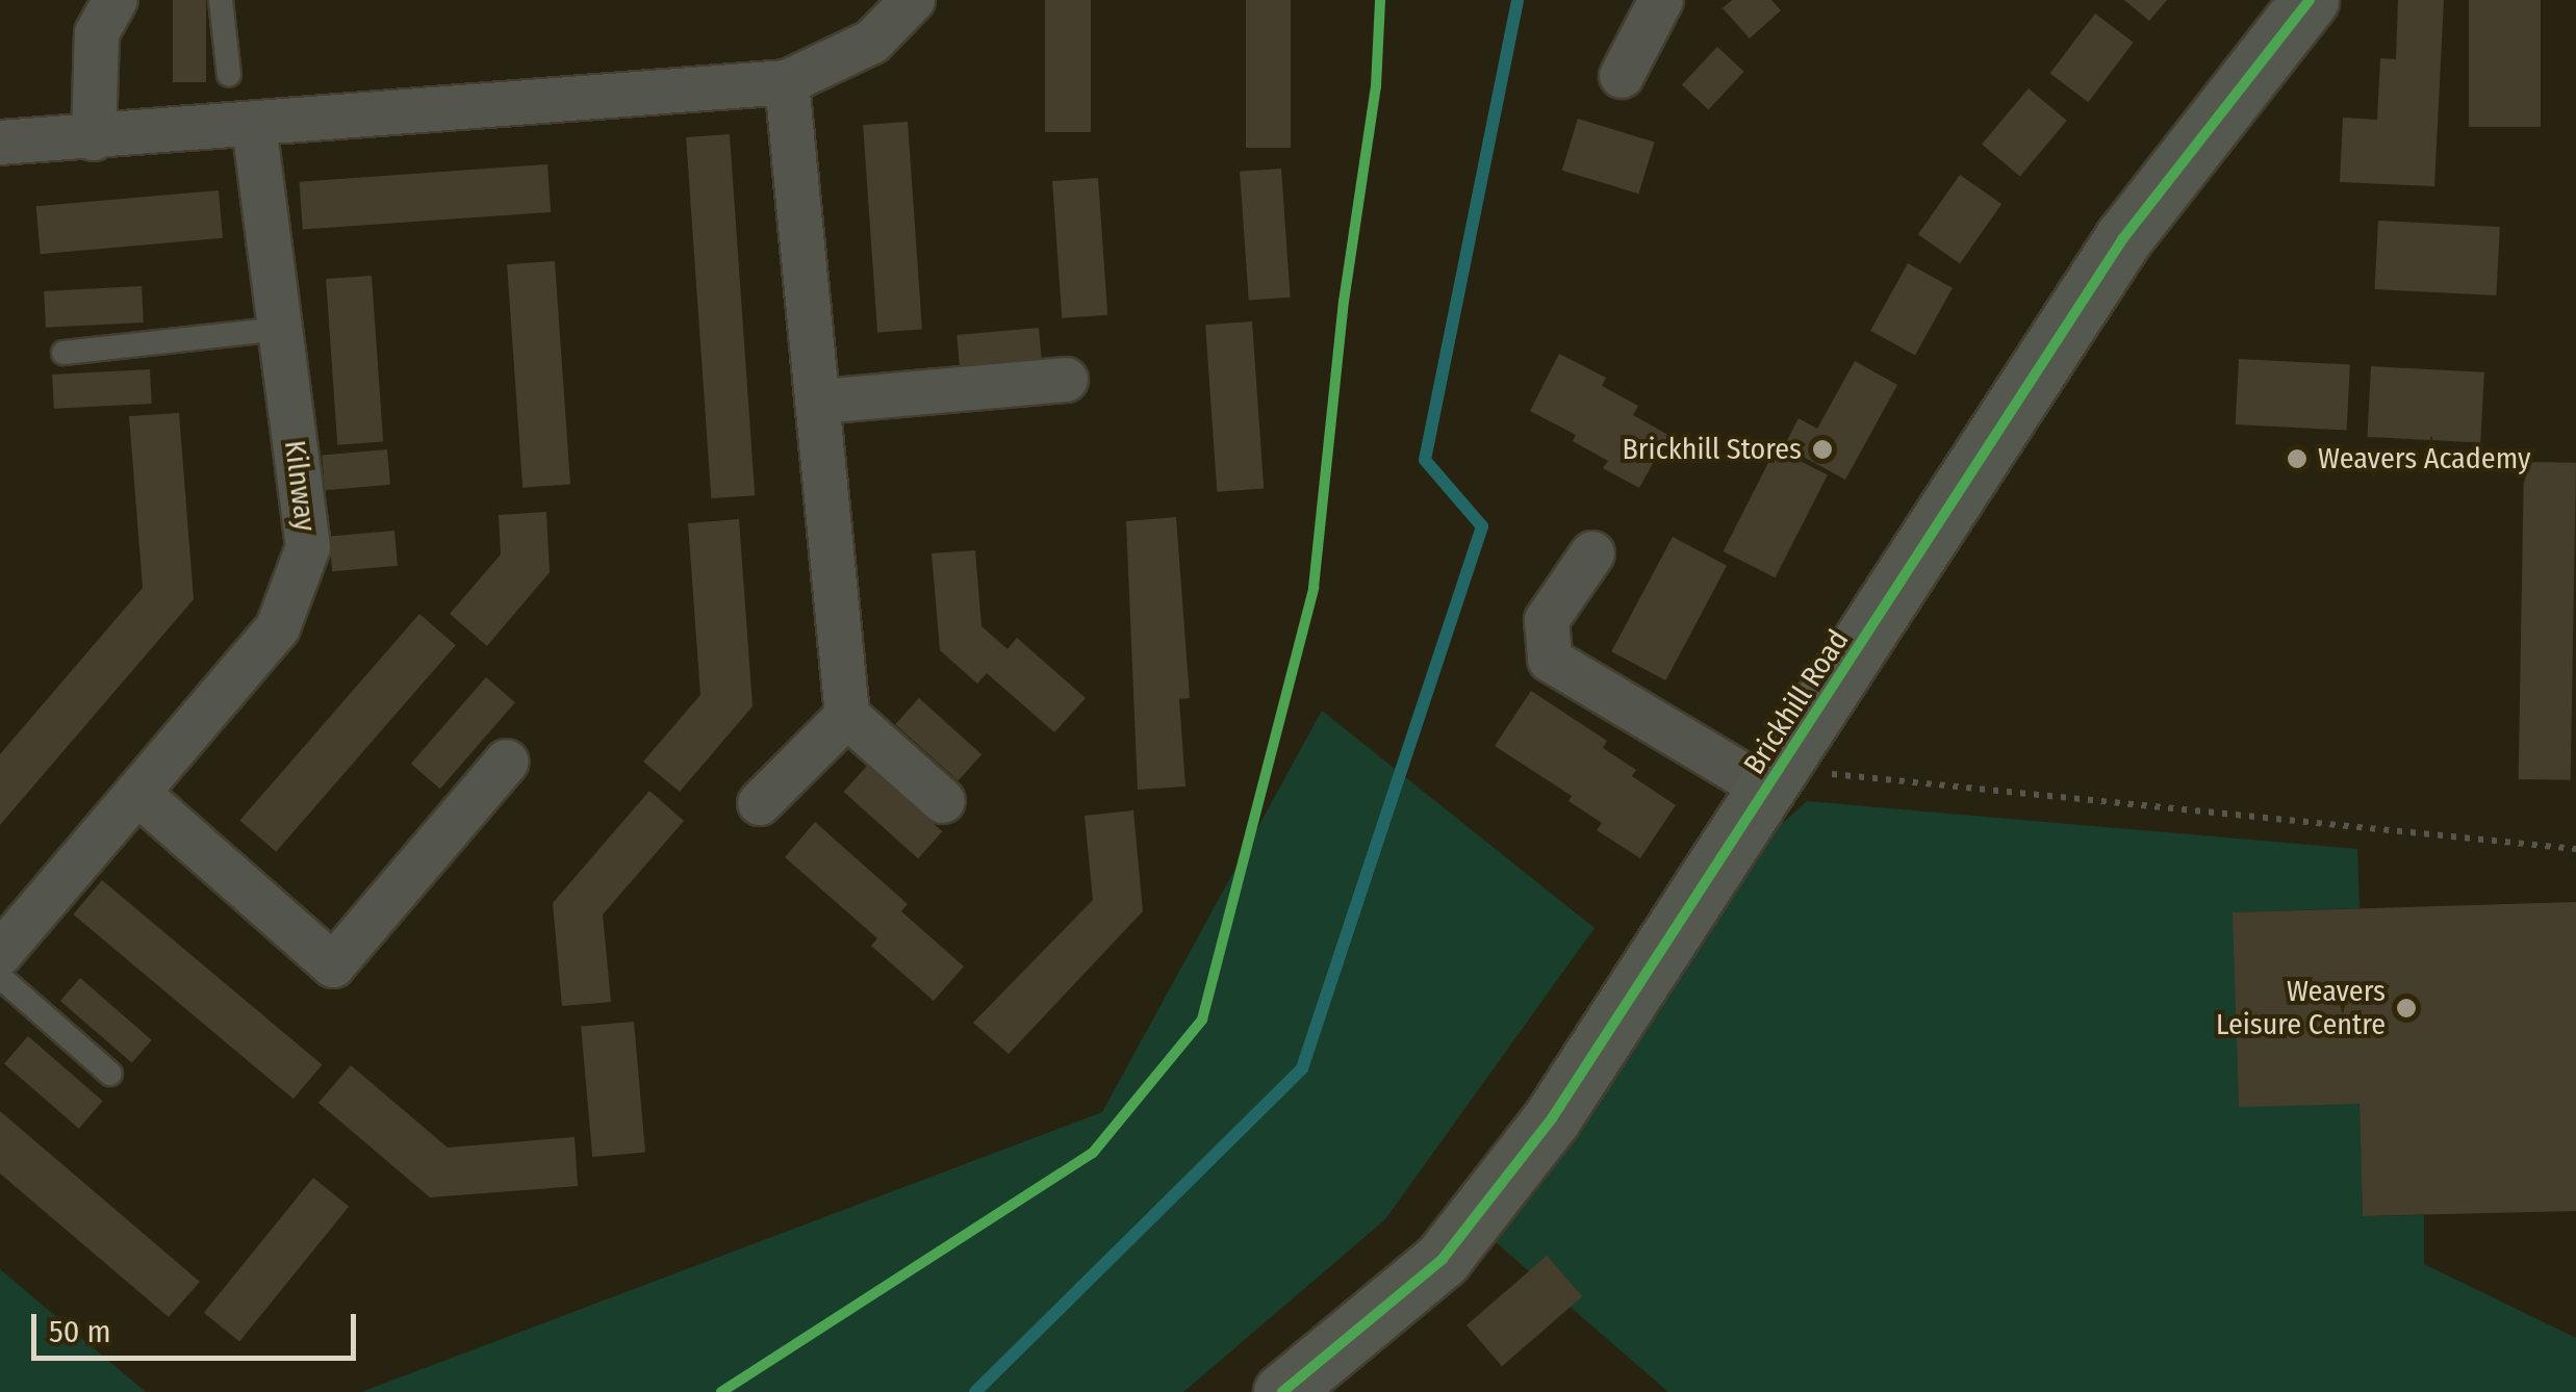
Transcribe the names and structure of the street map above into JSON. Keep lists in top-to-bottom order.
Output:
{
  "streets": {
    "street": ["Kilnway", "Brickhill Road"]
  },
  "places": ["Brickhill Stores", "Weavers Academy", "Weavers Leisure Centre"],
  "scale_bar": "50 m"
}
